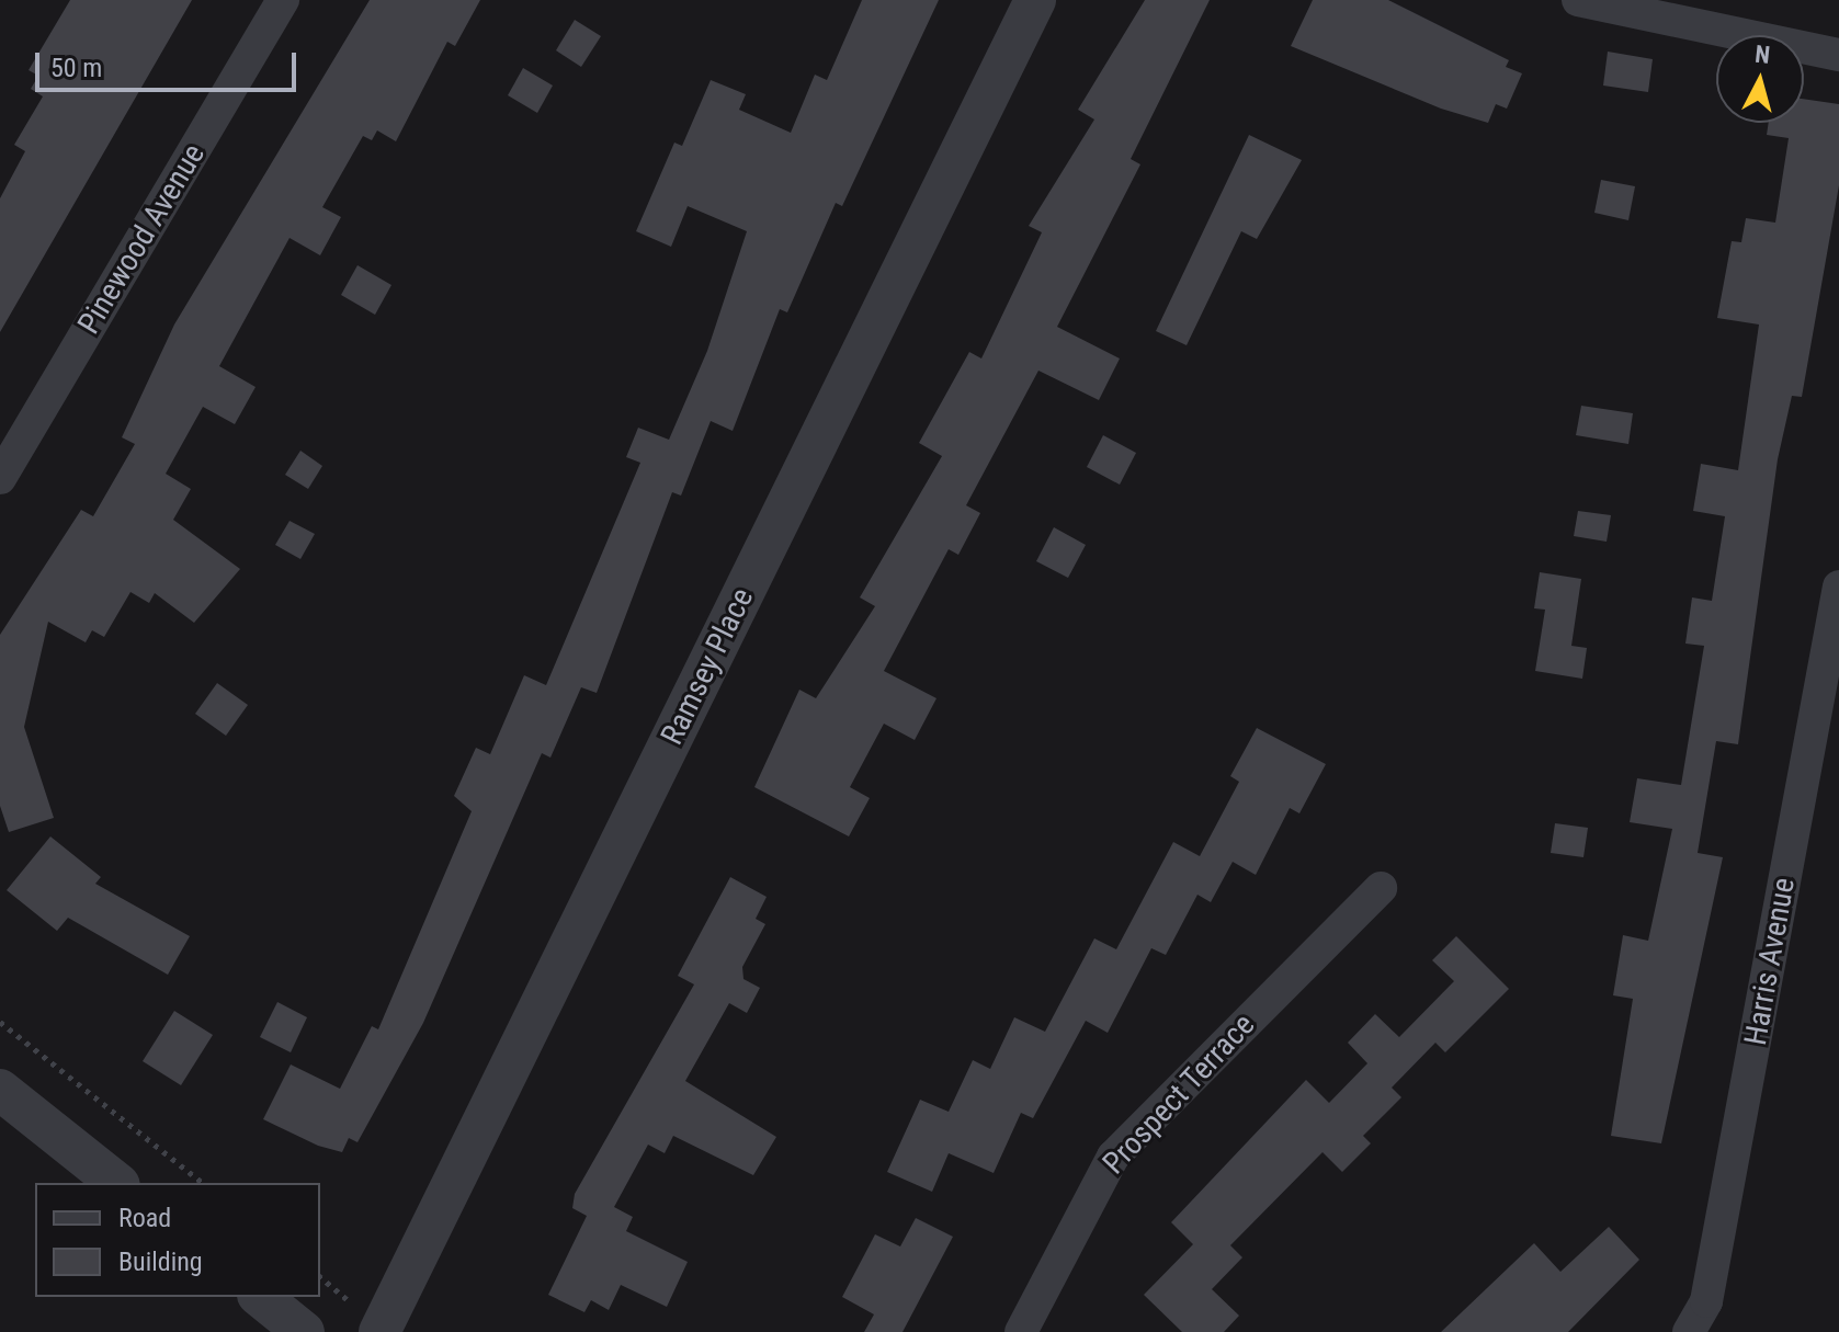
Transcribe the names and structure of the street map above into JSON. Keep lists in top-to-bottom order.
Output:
{
  "streets": {
    "street": [
      "Pinewood Avenue",
      "Ramsey Place",
      "Harris Avenue",
      "Prospect Terrace"
    ]
  },
  "legend": ["Road", "Building"],
  "scale_bar": "50 m",
  "north": "top"
}
